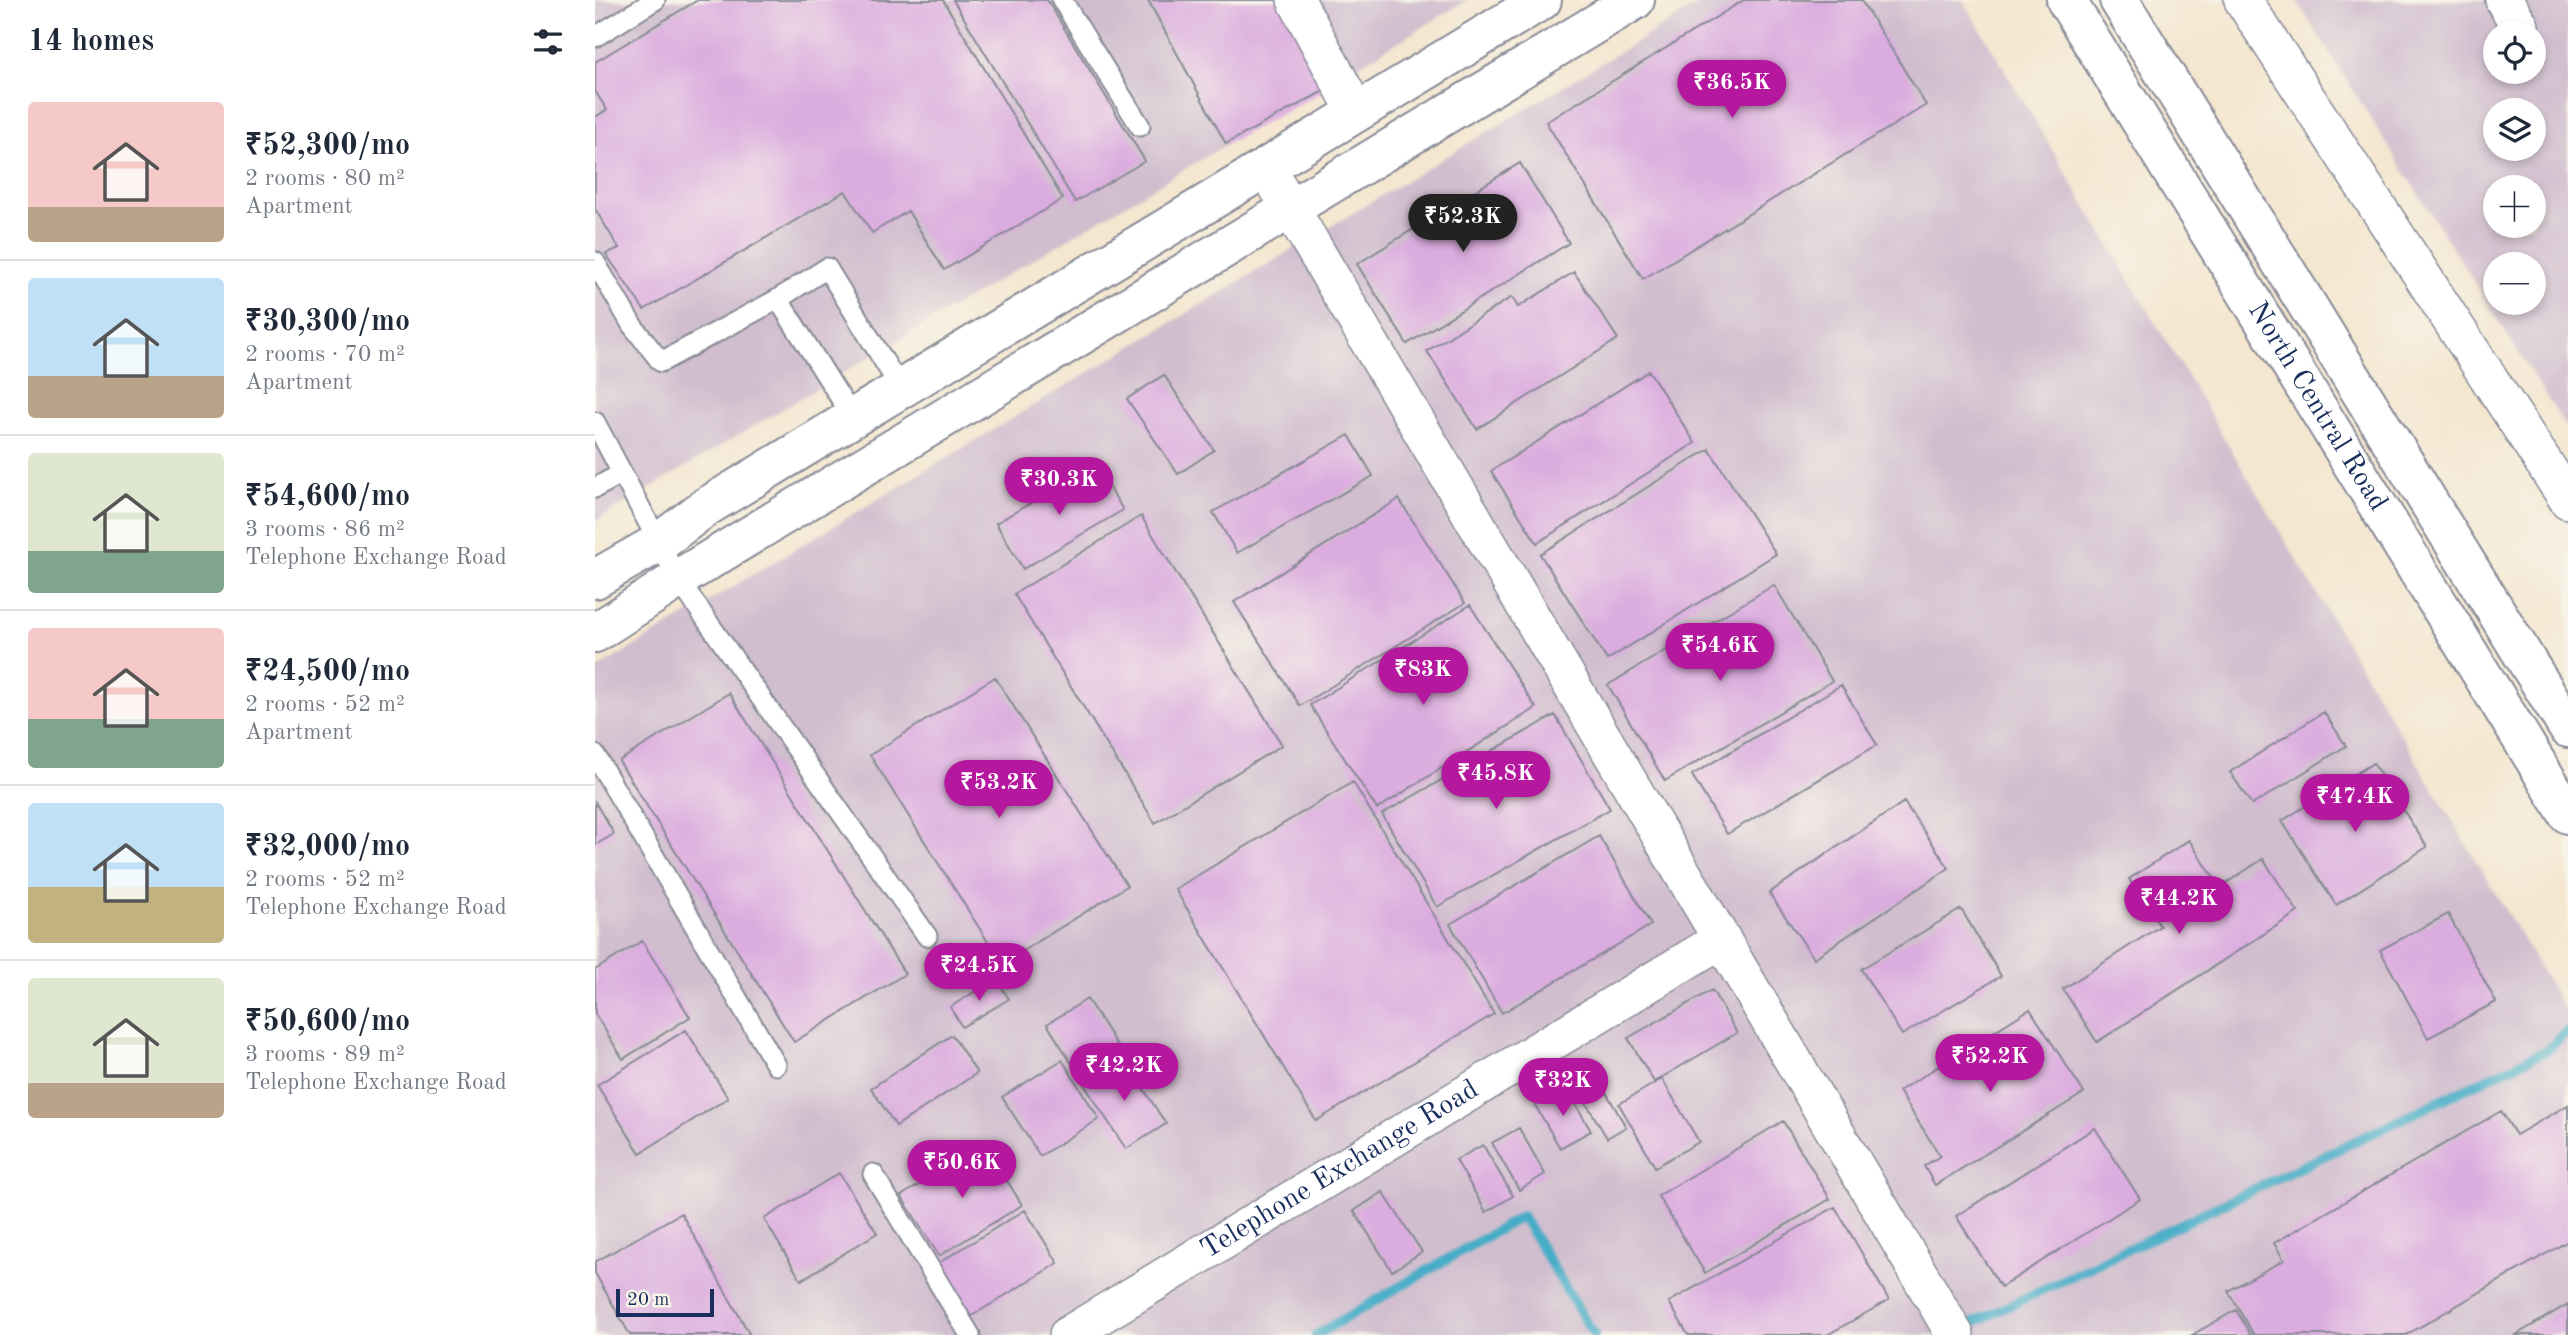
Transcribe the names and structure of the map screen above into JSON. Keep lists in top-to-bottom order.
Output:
{
  "streets": {
    "street": ["North Central Road", "Telephone Exchange Road"]
  },
  "scale_bar": "20 m",
  "page": {
    "heading": "14 homes",
    "map_buttons": ["+", "−"],
    "price": [
      "₹36.5K",
      "₹52.3K",
      "₹30.3K",
      "₹54.6K",
      "₹83K",
      "₹45.8K",
      "₹53.2K",
      "₹47.4K",
      "₹44.2K",
      "₹24.5K",
      "₹52.2K",
      "₹42.2K",
      "₹32K",
      "₹50.6K"
    ],
    "list": [
      {
        "name": "₹52,300/mo",
        "note": "2 rooms · 80 m² · Apartment"
      },
      {
        "name": "₹30,300/mo",
        "note": "2 rooms · 70 m² · Apartment"
      },
      {
        "name": "₹54,600/mo",
        "note": "3 rooms · 86 m² · Telephone Exchange Road"
      },
      {
        "name": "₹24,500/mo",
        "note": "2 rooms · 52 m² · Apartment"
      },
      {
        "name": "₹32,000/mo",
        "note": "2 rooms · 52 m² · Telephone Exchange Road"
      },
      {
        "name": "₹50,600/mo",
        "note": "3 rooms · 89 m² · Telephone Exchange Road"
      }
    ],
    "scale": "20 m"
  }
}
